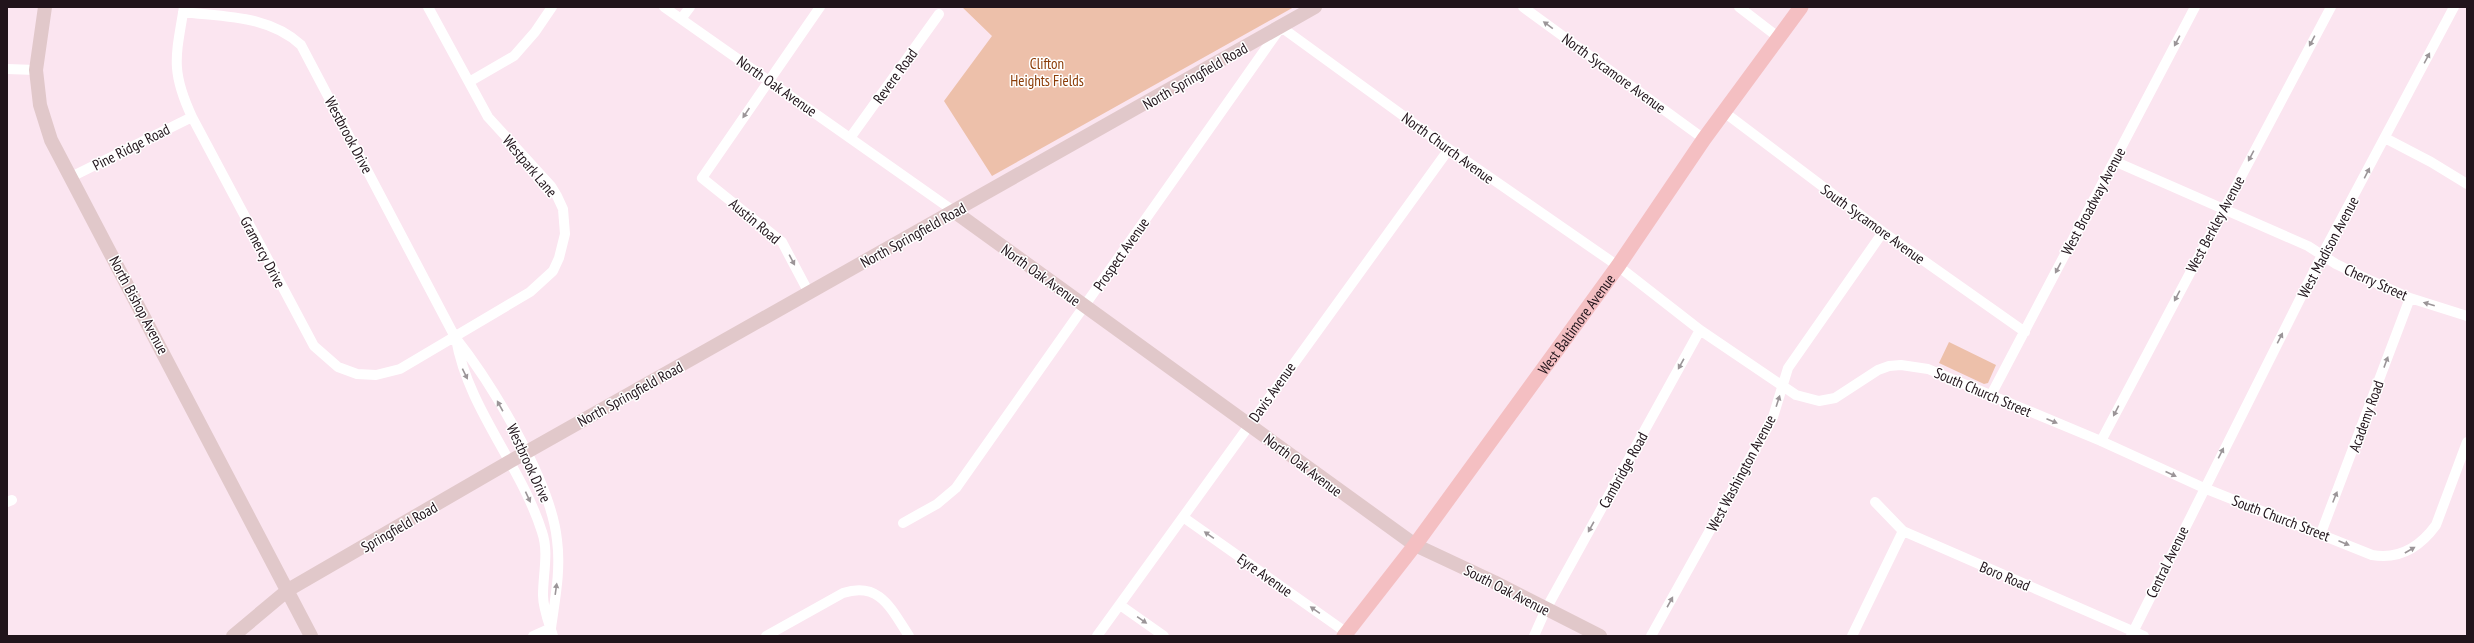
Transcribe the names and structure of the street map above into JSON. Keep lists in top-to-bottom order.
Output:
{
  "streets": {
    "main road": [
      "North Springfield Road",
      "North Oak Avenue",
      "North Bishop Avenue",
      "West Baltimore Avenue",
      "Springfield Road",
      "South Oak Avenue"
    ],
    "street": [
      "North Sycamore Avenue",
      "Revere Road",
      "Westbrook Drive",
      "Pine Ridge Road",
      "North Church Avenue",
      "Westpark Lane",
      "West Broadway Avenue",
      "Austin Road",
      "South Sycamore Avenue",
      "West Berkley Avenue",
      "West Madison Avenue",
      "Gramercy Drive",
      "Prospect Avenue",
      "Cherry Street",
      "Davis Avenue",
      "South Church Street",
      "Academy Road",
      "Cambridge Road",
      "West Washington Avenue",
      "Central Avenue",
      "Eyre Avenue",
      "Boro Road"
    ]
  },
  "crossings": [
    ["North Sycamore Avenue", "West Baltimore Avenue"],
    ["Revere Road", "North Oak Avenue"],
    ["North Springfield Road", "North Oak Avenue"],
    ["North Springfield Road", "Westbrook Drive"],
    ["North Springfield Road", "North Church Avenue"],
    ["North Springfield Road", "Austin Road"],
    ["North Springfield Road", "Prospect Avenue"],
    ["North Springfield Road", "Springfield Road"],
    ["North Oak Avenue", "Austin Road"],
    ["North Oak Avenue", "Prospect Avenue"],
    ["North Oak Avenue", "West Baltimore Avenue"],
    ["North Oak Avenue", "Davis Avenue"],
    ["North Oak Avenue", "South Oak Avenue"],
    ["Westbrook Drive", "Westpark Lane"],
    ["Westbrook Drive", "Gramercy Drive"],
    ["Westbrook Drive", "Springfield Road"],
    ["Pine Ridge Road", "Gramercy Drive"],
    ["Pine Ridge Road", "North Bishop Avenue"],
    ["North Church Avenue", "Prospect Avenue"],
    ["North Church Avenue", "West Baltimore Avenue"],
    ["North Church Avenue", "Davis Avenue"],
    ["North Church Avenue", "South Church Street"],
    ["Westpark Lane", "Gramercy Drive"],
    ["West Broadway Avenue", "South Sycamore Avenue"],
    ["West Broadway Avenue", "Cherry Street"],
    ["West Broadway Avenue", "South Church Street"],
    ["South Sycamore Avenue", "West Baltimore Avenue"],
    ["South Sycamore Avenue", "West Washington Avenue"],
    ["West Berkley Avenue", "Cherry Street"],
    ["West Berkley Avenue", "South Church Street"],
    ["West Madison Avenue", "Cherry Street"],
    ["West Madison Avenue", "South Church Street"],
    ["West Madison Avenue", "Central Avenue"],
    ["Cherry Street", "Academy Road"],
    ["North Bishop Avenue", "Springfield Road"],
    ["West Baltimore Avenue", "South Church Street"],
    ["West Baltimore Avenue", "Eyre Avenue"],
    ["West Baltimore Avenue", "South Oak Avenue"],
    ["Davis Avenue", "Eyre Avenue"],
    ["South Church Street", "Academy Road"],
    ["South Church Street", "Cambridge Road"],
    ["South Church Street", "West Washington Avenue"],
    ["South Church Street", "Central Avenue"],
    ["Cambridge Road", "South Oak Avenue"],
    ["Central Avenue", "Boro Road"]
  ],
  "one_way": [
    "North Sycamore Avenue",
    "West Broadway Avenue",
    "West Berkley Avenue",
    "West Madison Avenue",
    "Academy Road",
    "Cambridge Road",
    "West Washington Avenue",
    "Eyre Avenue"
  ],
  "parks": ["Clifton Heights Fields"]
}
